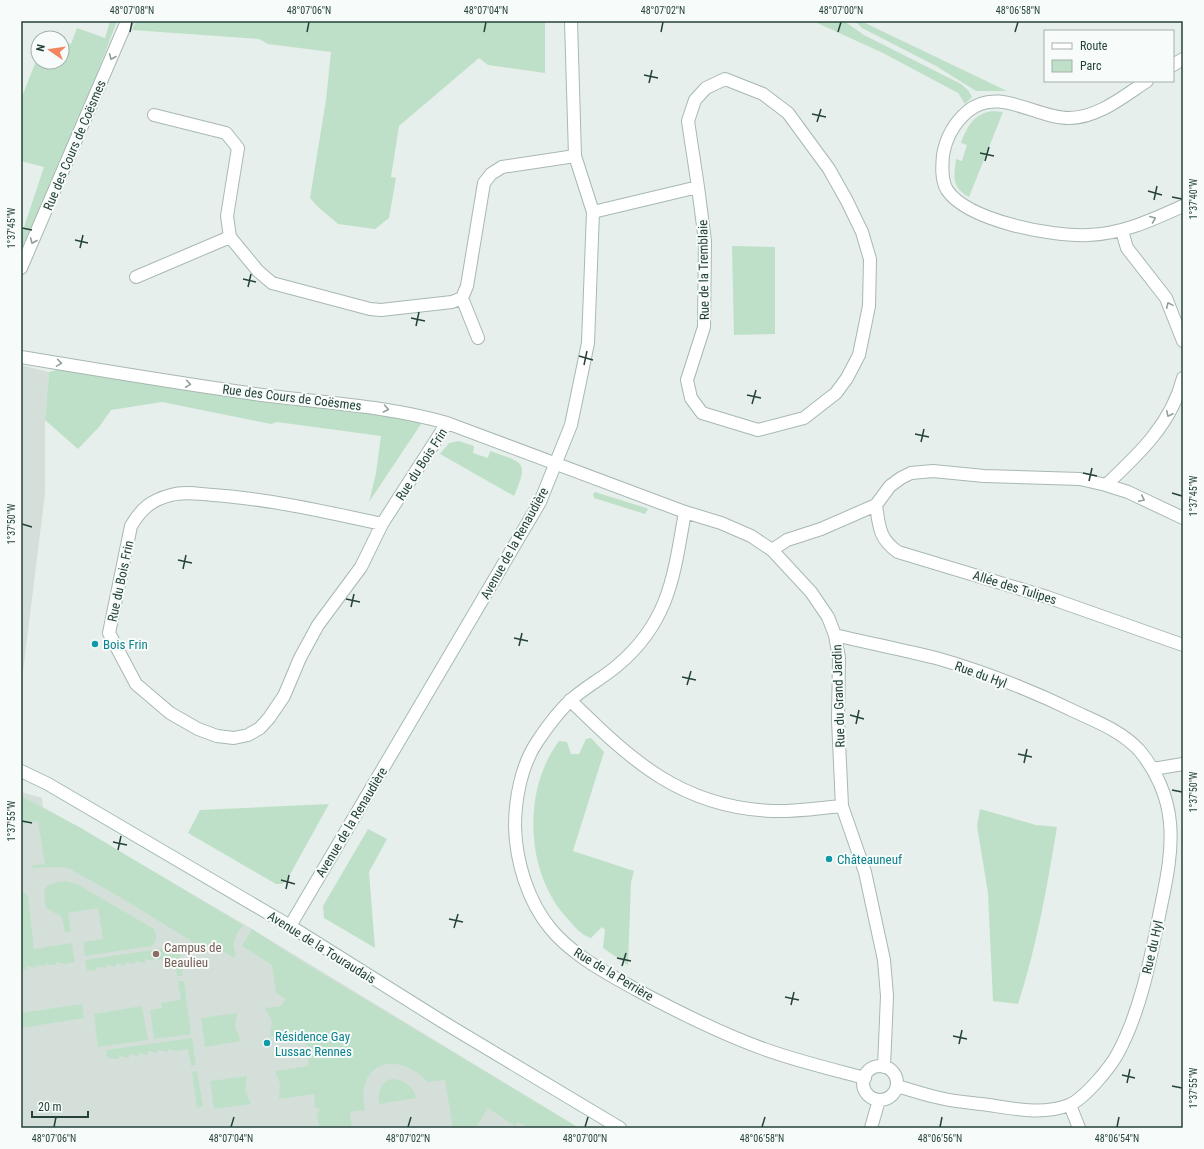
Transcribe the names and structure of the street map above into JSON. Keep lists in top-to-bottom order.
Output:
{
  "streets": {
    "street": [
      "Rue des Cours de Coësmes",
      "Rue de la Tremblaie",
      "Rue du Bois Frin",
      "Avenue de la Renaudière",
      "Allée des Tulipes",
      "Rue du Hyl",
      "Rue du Grand Jardin",
      "Avenue de la Touraudais",
      "Rue de la Perrière"
    ]
  },
  "crossings": [
    ["Rue des Cours de Coësmes", "Rue du Bois Frin"],
    ["Rue des Cours de Coësmes", "Avenue de la Renaudière"],
    ["Rue des Cours de Coësmes", "Rue du Grand Jardin"],
    ["Avenue de la Renaudière", "Rue du Grand Jardin"],
    ["Avenue de la Renaudière", "Avenue de la Touraudais"],
    ["Rue du Hyl", "Rue du Grand Jardin"],
    ["Rue du Hyl", "Rue de la Perrière"],
    ["Rue du Grand Jardin", "Rue de la Perrière"]
  ],
  "places": [
    "Bois Frin",
    "Châteauneuf",
    "Campus de Beaulieu",
    "Résidence Gay Lussac Rennes"
  ],
  "legend": ["Route", "Parc"],
  "scale_bar": "20 m",
  "north": "left",
  "coordinates": [
    "48°07'08\"N",
    "48°07'06\"N",
    "48°07'04\"N",
    "48°07'02\"N",
    "48°07'00\"N",
    "48°06'58\"N",
    "1°37'40\"W",
    "1°37'45\"W",
    "1°37'50\"W",
    "1°37'55\"W",
    "48°06'56\"N",
    "48°06'54\"N"
  ]
}
